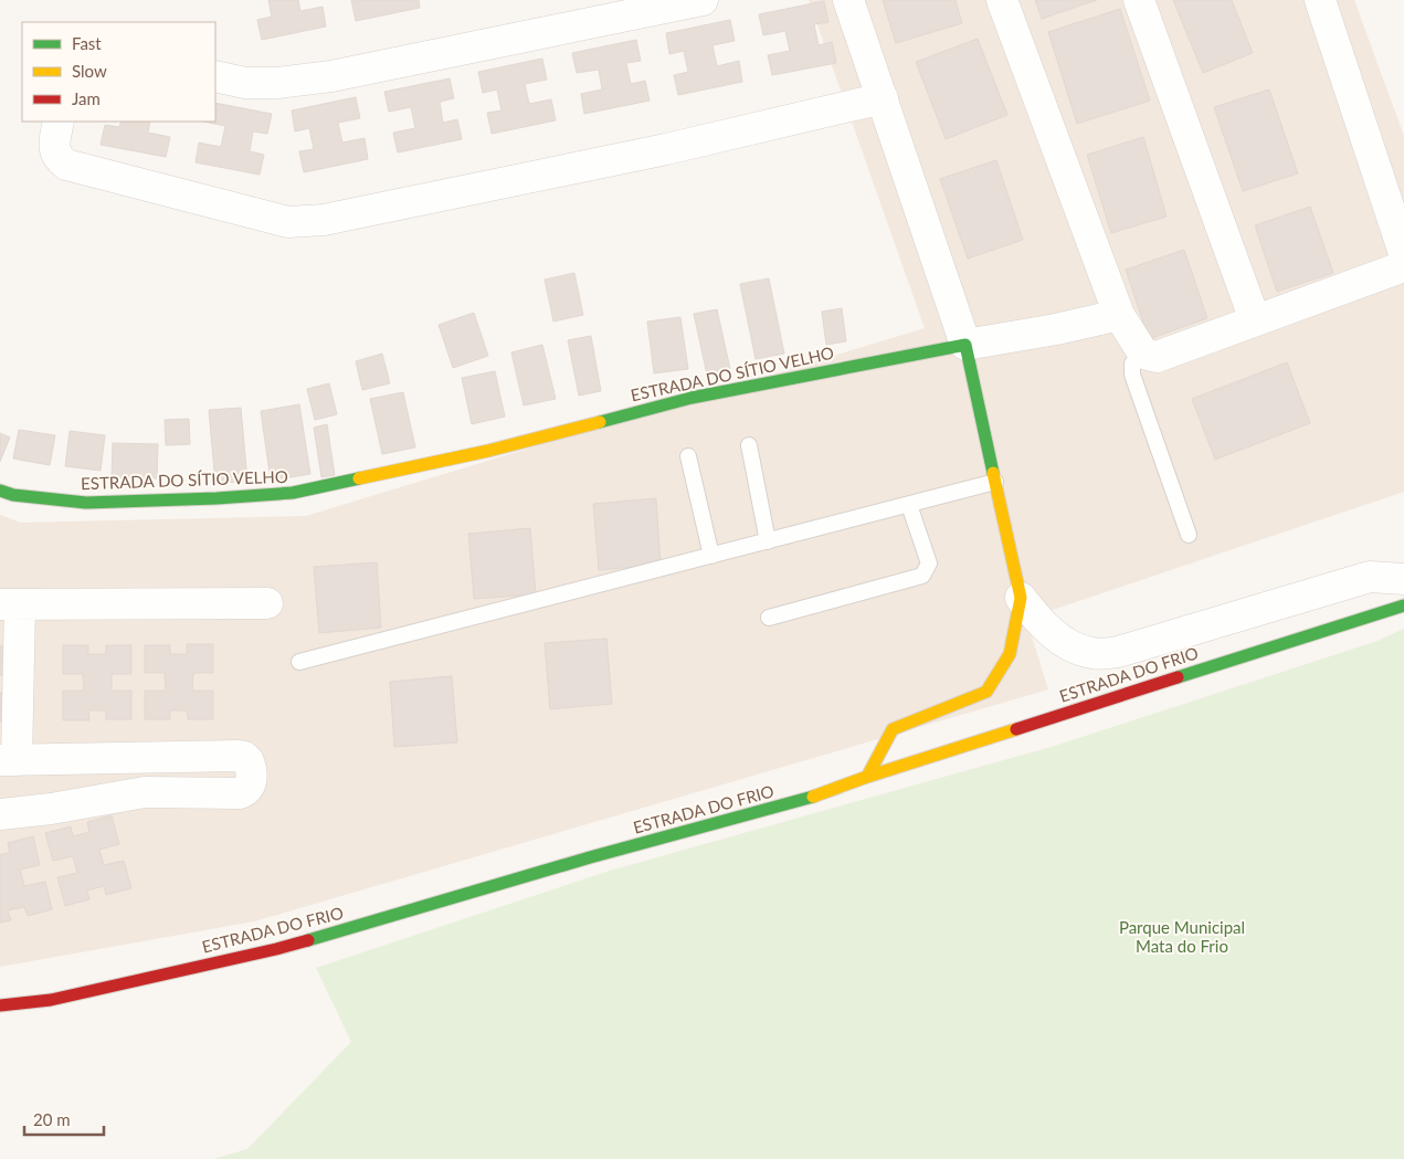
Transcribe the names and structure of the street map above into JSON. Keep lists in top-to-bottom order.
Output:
{
  "streets": {
    "street": ["ESTRADA DO SÍTIO VELHO", "ESTRADA DO FRIO"]
  },
  "parks": ["Parque Municipal Mata do Frio"],
  "legend": ["Fast", "Slow", "Jam"],
  "scale_bar": "20 m"
}
